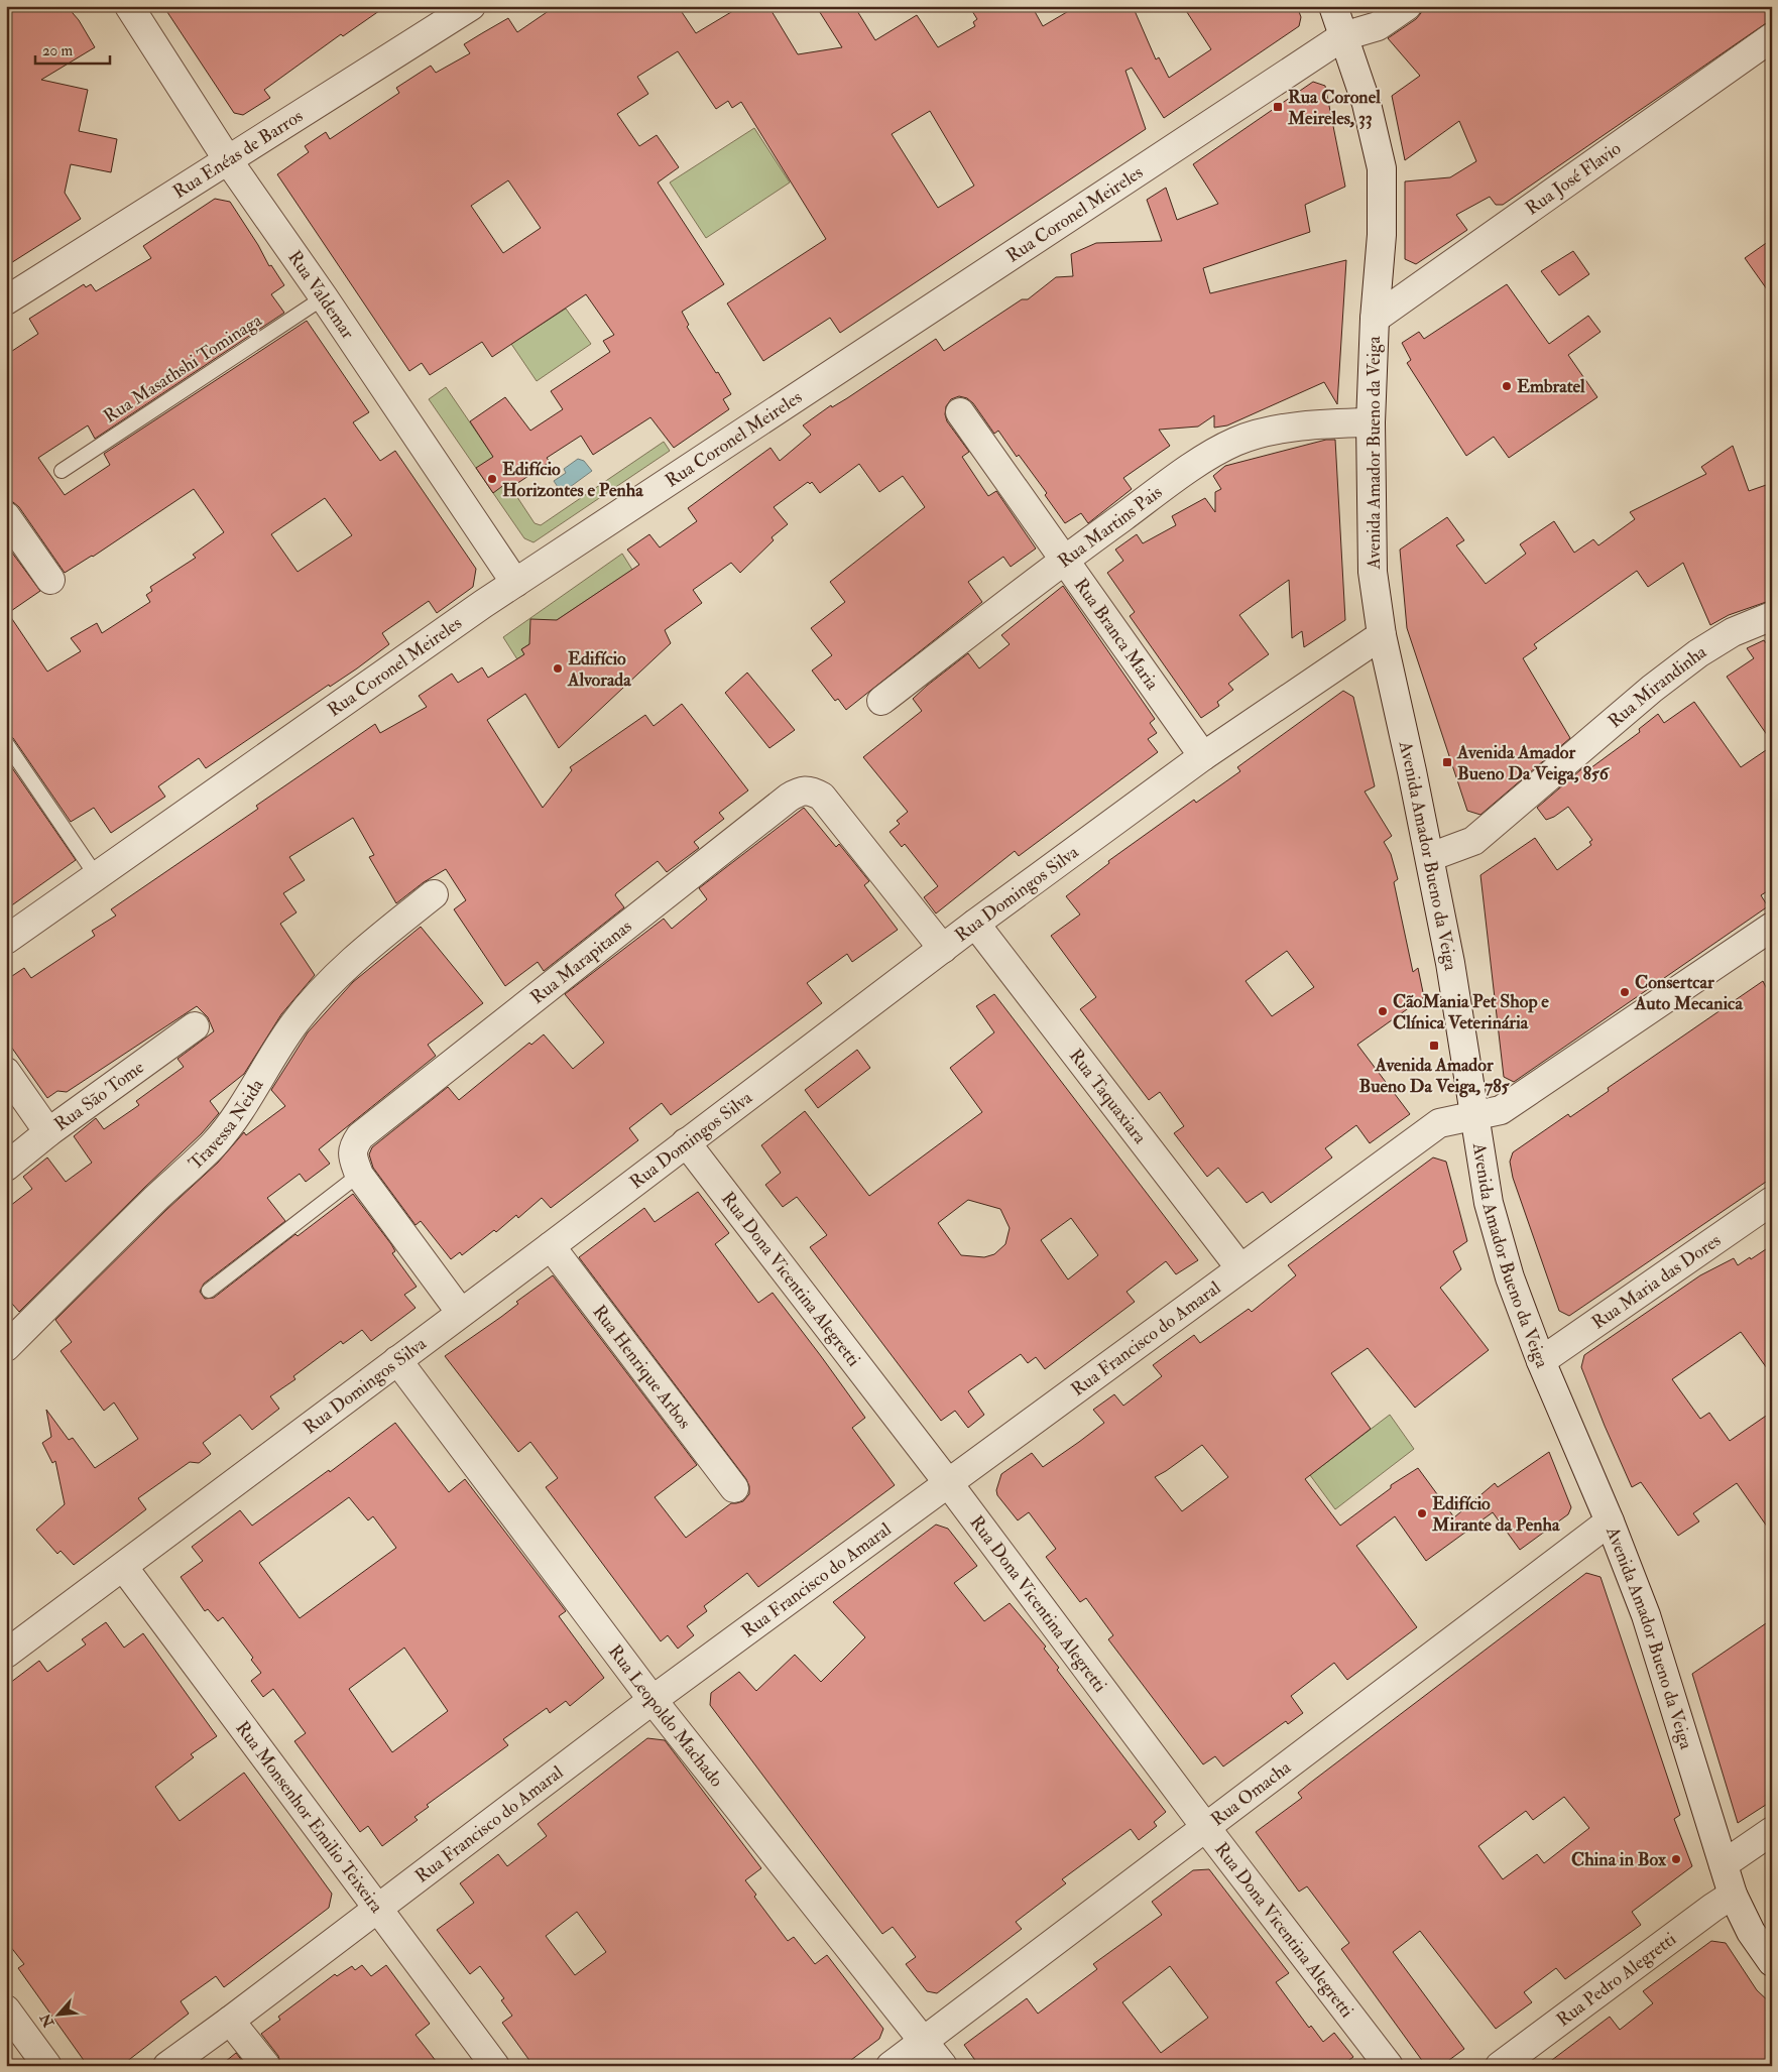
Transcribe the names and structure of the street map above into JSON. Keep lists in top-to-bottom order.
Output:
{
  "streets": {
    "street": [
      "Rua Enéas de Barros",
      "Rua José Flavio",
      "Rua Coronel Meireles",
      "Rua Valdemar",
      "Avenida Amador Bueno da Veiga",
      "Rua Martins Pais",
      "Rua Branca Maria",
      "Rua Mirandinha",
      "Rua Domingos Silva",
      "Rua Marapitanas",
      "Rua São Tome",
      "Rua Taquaxiara",
      "Travessa Neida",
      "Rua Dona Vicentina Alegretti",
      "Rua Maria das Dores",
      "Rua Francisco do Amaral",
      "Rua Henrique Arbos",
      "Rua Leopoldo Machado",
      "Rua Omacha",
      "Rua Monsenhor Emilio Teixeira",
      "Rua Pedro Alegretti"
    ],
    "lane": ["Rua Masathshi Tominaga"]
  },
  "crossings": [
    ["Rua Enéas de Barros", "Rua Valdemar"],
    ["Rua José Flavio", "Avenida Amador Bueno da Veiga"],
    ["Rua Coronel Meireles", "Rua Valdemar"],
    ["Rua Coronel Meireles", "Avenida Amador Bueno da Veiga"],
    ["Rua Valdemar", "Rua Masathshi Tominaga"],
    ["Avenida Amador Bueno da Veiga", "Rua Martins Pais"],
    ["Avenida Amador Bueno da Veiga", "Rua Mirandinha"],
    ["Avenida Amador Bueno da Veiga", "Rua Domingos Silva"],
    ["Avenida Amador Bueno da Veiga", "Rua Maria das Dores"],
    ["Avenida Amador Bueno da Veiga", "Rua Francisco do Amaral"],
    ["Avenida Amador Bueno da Veiga", "Rua Omacha"],
    ["Avenida Amador Bueno da Veiga", "Rua Pedro Alegretti"],
    ["Rua Martins Pais", "Rua Branca Maria"],
    ["Rua Branca Maria", "Rua Domingos Silva"],
    ["Rua Domingos Silva", "Rua Marapitanas"],
    ["Rua Domingos Silva", "Rua Taquaxiara"],
    ["Rua Domingos Silva", "Rua Dona Vicentina Alegretti"],
    ["Rua Domingos Silva", "Rua Henrique Arbos"],
    ["Rua Domingos Silva", "Rua Leopoldo Machado"],
    ["Rua Domingos Silva", "Rua Monsenhor Emilio Teixeira"],
    ["Rua Taquaxiara", "Rua Francisco do Amaral"],
    ["Rua Dona Vicentina Alegretti", "Rua Francisco do Amaral"],
    ["Rua Dona Vicentina Alegretti", "Rua Omacha"],
    ["Rua Francisco do Amaral", "Rua Leopoldo Machado"],
    ["Rua Francisco do Amaral", "Rua Monsenhor Emilio Teixeira"],
    ["Rua Leopoldo Machado", "Rua Omacha"]
  ],
  "places": {
    "transit": ["Rua Coronel Meireles, 33", "Avenida Amador Bueno Da Veiga, 856", "Avenida Amador Bueno Da Veiga, 785"],
    "other": [
      "Embratel",
      "Edifício Horizontes e Penha",
      "Edifício Alvorada",
      "Consertcar Auto Mecanica",
      "CãoMania Pet Shop e Clínica Veterinária",
      "Edifício Mirante da Penha",
      "China in Box"
    ]
  },
  "scale_bar": "20 m",
  "north": "bottom left"
}
